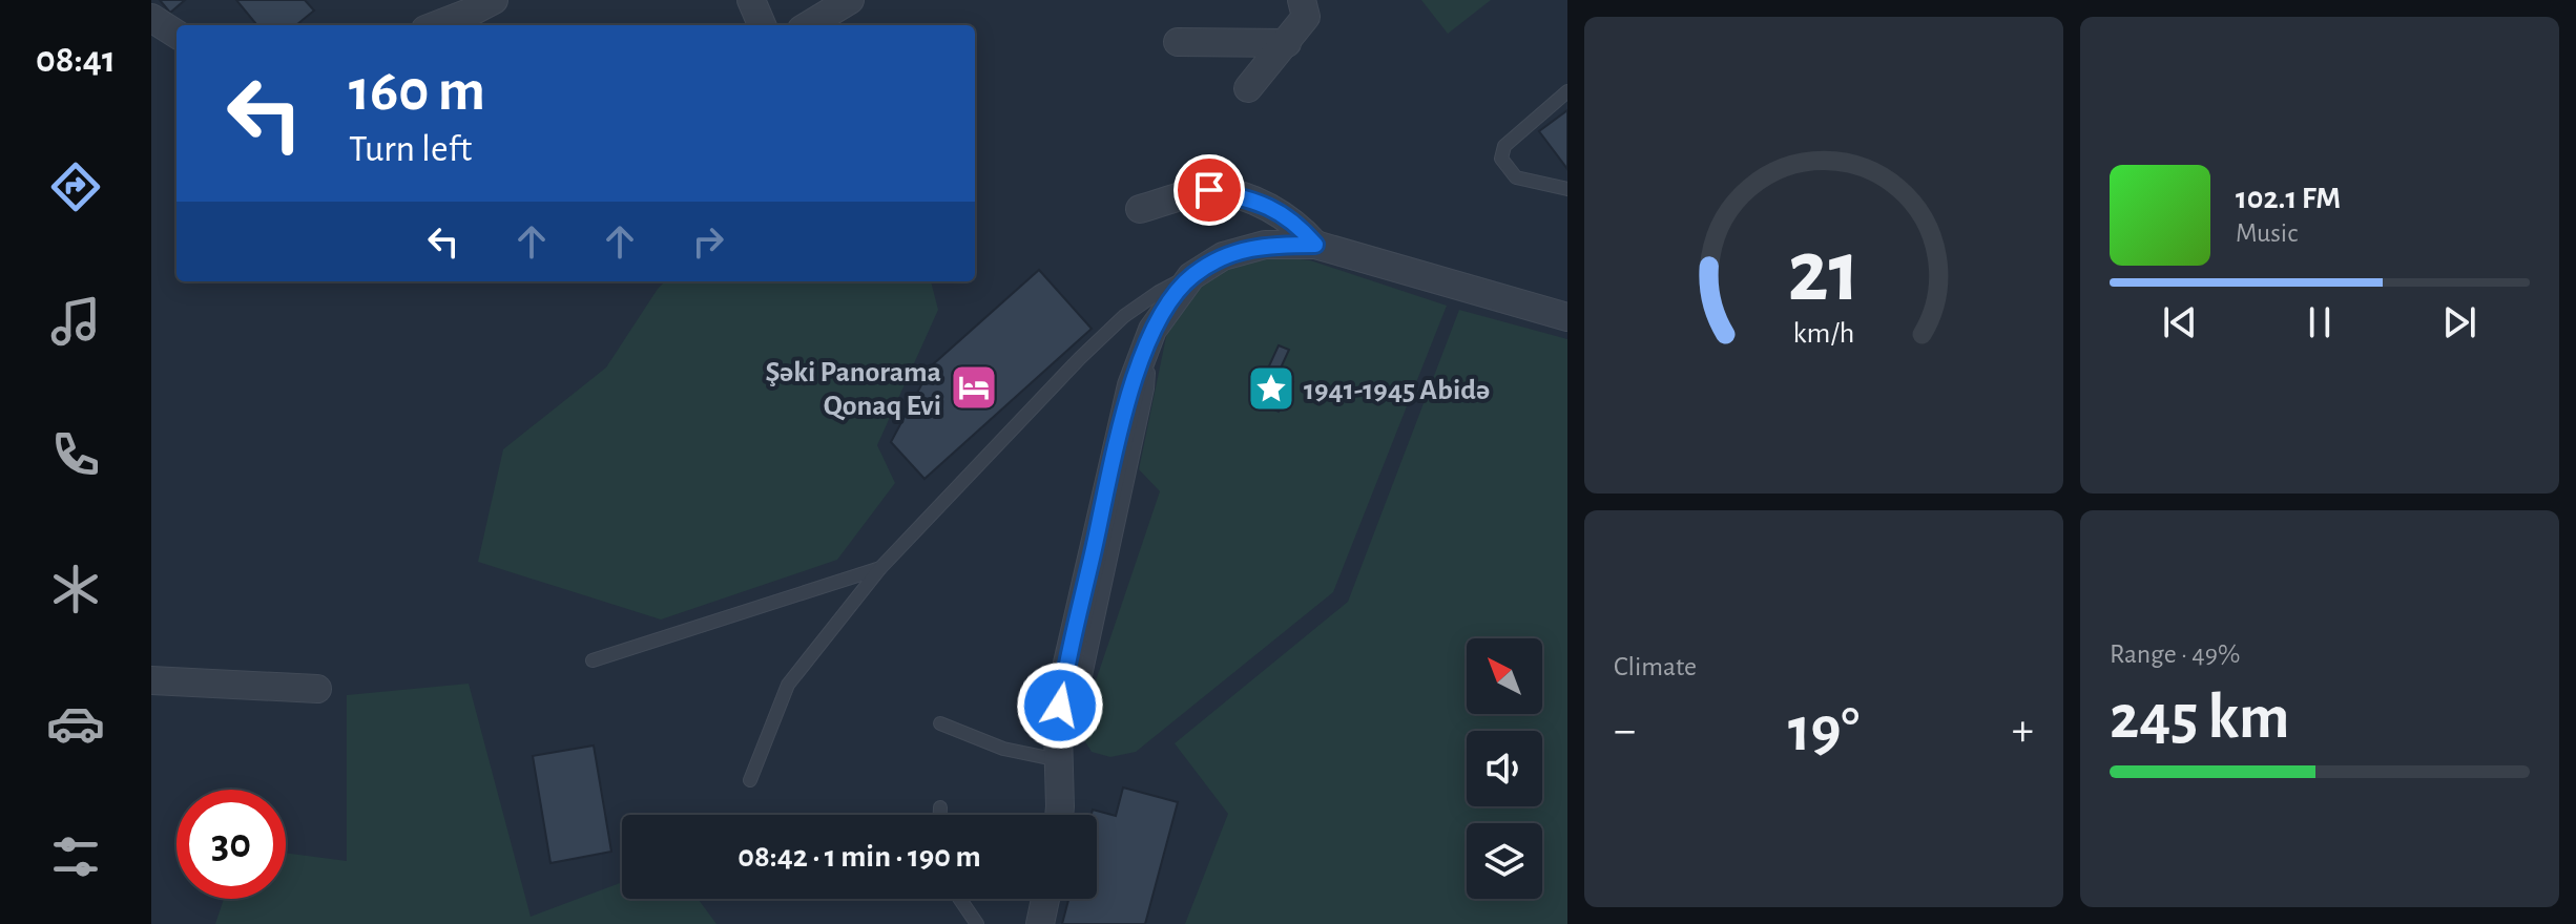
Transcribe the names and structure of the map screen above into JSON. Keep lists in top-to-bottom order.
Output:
{
  "places": {
    "hotel": ["Şəki Panorama Qonaq Evi"],
    "place": ["1941-1945 Abidə"]
  },
  "north": "top left",
  "page": {
    "tabs": "08:41",
    "turn": ["160 m", "Turn left"],
    "song": ["102.1 FM", "Music"],
    "tile": [
      "Climate",
      ["Range · 49%", "245 km"]
    ],
    "heat": ["−", "19°", "+"],
    "limit": "30",
    "trip": "08:42 · 1 min · 190 m",
    "gauge": ["21", "km/h"]
  }
}
